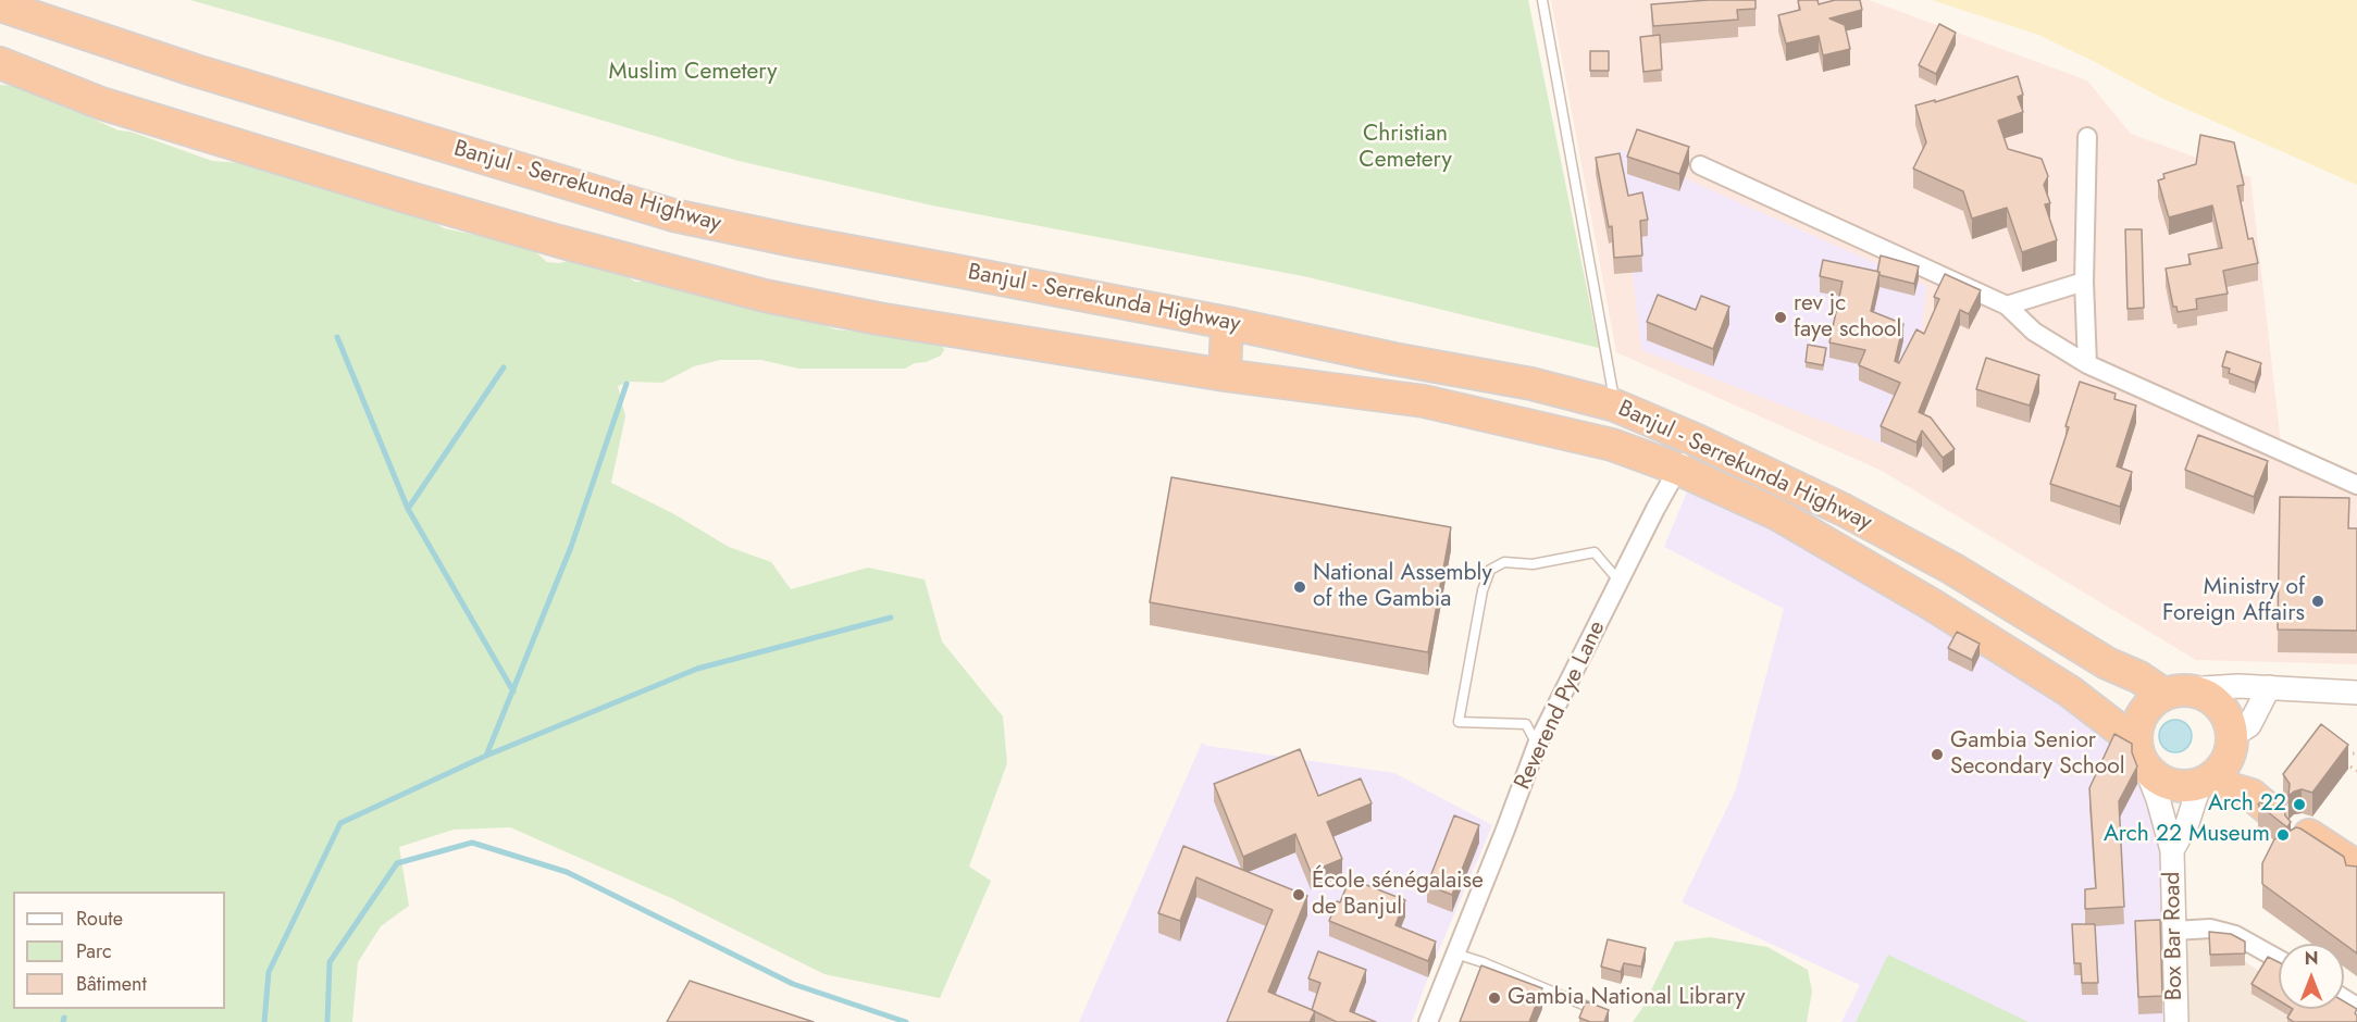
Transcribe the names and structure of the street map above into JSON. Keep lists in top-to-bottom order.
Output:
{
  "streets": {
    "highway": ["Banjul - Serrekunda Highway"],
    "street": ["Reverend Pye Lane", "Box Bar Road"]
  },
  "crossings": [
    ["Banjul - Serrekunda Highway", "Reverend Pye Lane"],
    ["Banjul - Serrekunda Highway", "Box Bar Road"]
  ],
  "parks": ["Muslim Cemetery", "Christian Cemetery"],
  "places": [
    "rev jc faye school",
    "National Assembly of the Gambia",
    "Ministry of Foreign Affairs",
    "Gambia Senior Secondary School",
    "Arch 22",
    "Arch 22 Museum",
    "École sénégalaise de Banjul",
    "Gambia National Library"
  ],
  "legend": ["Route", "Parc", "Bâtiment"],
  "north": "top"
}
